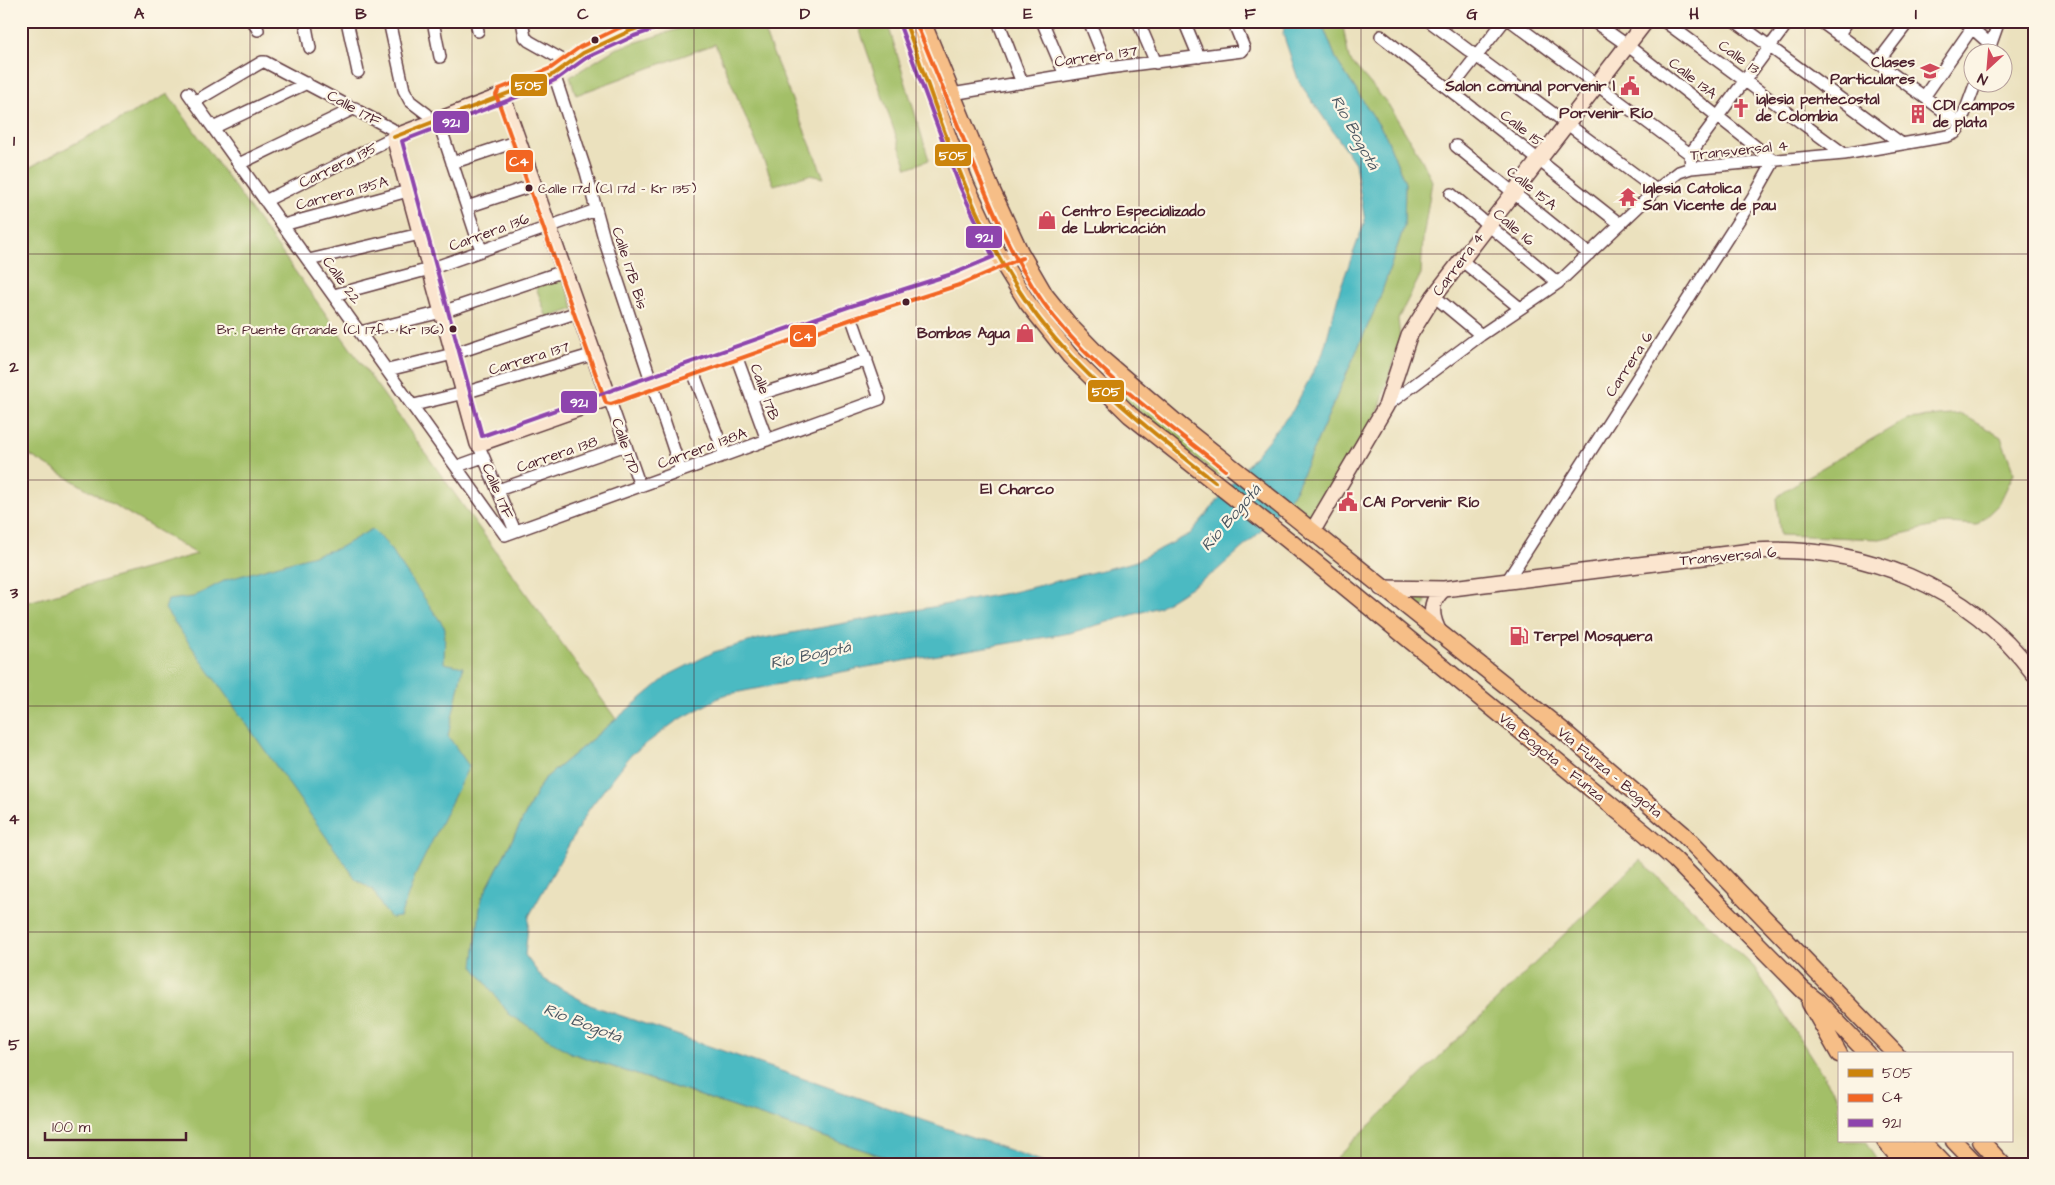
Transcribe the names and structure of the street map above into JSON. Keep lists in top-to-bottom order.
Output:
{
  "streets": {
    "main road": ["Vía Bogota - Funza", "Vía Funza - Bogota"],
    "street": [
      "Carrera 137",
      "Calle 13",
      "Calle 13A",
      "Calle 17F",
      "Calle 15",
      "Transversal 4",
      "Carrera 135",
      "Calle 15A",
      "Carrera 135A",
      "Calle 16",
      "Carrera 136",
      "Carrera 4",
      "Calle 17B Bis",
      "Calle 22",
      "Carrera 6",
      "Calle 17B",
      "Calle 17D",
      "Carrera 138A",
      "Carrera 138",
      "Transversal 6"
    ]
  },
  "crossings": [
    ["Carrera 137", "Calle 17F"],
    ["Carrera 137", "Calle 22"],
    ["Carrera 137", "Calle 17D"],
    ["Carrera 137", "Vía Funza - Bogota"],
    ["Calle 13", "Transversal 4"],
    ["Calle 13A", "Transversal 4"],
    ["Calle 13A", "Carrera 4"],
    ["Calle 13A", "Carrera 6"],
    ["Calle 17F", "Carrera 135"],
    ["Calle 17F", "Carrera 135A"],
    ["Calle 17F", "Carrera 136"],
    ["Calle 17F", "Calle 22"],
    ["Calle 17F", "Carrera 138A"],
    ["Calle 17F", "Carrera 138"],
    ["Calle 15", "Transversal 4"],
    ["Calle 15", "Carrera 4"],
    ["Transversal 4", "Calle 15A"],
    ["Transversal 4", "Calle 16"],
    ["Transversal 4", "Carrera 4"],
    ["Transversal 4", "Carrera 6"],
    ["Carrera 135", "Calle 17B Bis"],
    ["Carrera 135", "Calle 22"],
    ["Carrera 135", "Calle 17D"],
    ["Calle 15A", "Carrera 4"],
    ["Carrera 135A", "Calle 22"],
    ["Calle 16", "Carrera 4"],
    ["Carrera 136", "Calle 17B Bis"],
    ["Carrera 136", "Calle 22"],
    ["Carrera 136", "Calle 17D"],
    ["Carrera 4", "Vía Funza - Bogota"],
    ["Calle 17B Bis", "Carrera 138A"],
    ["Calle 22", "Carrera 138A"],
    ["Carrera 6", "Transversal 6"],
    ["Calle 17B", "Carrera 138A"],
    ["Calle 17D", "Carrera 138A"],
    ["Calle 17D", "Carrera 138"],
    ["Transversal 6", "Vía Funza - Bogota"]
  ],
  "districts": ["Porvenir Río", "El Charco"],
  "water": ["Río Bogotá"],
  "places": {
    "school or university": ["Clases Particulares"],
    "public building": ["Salon comunal porvenir l", "CAI Porvenir Río"],
    "church": ["iglesia pentecostal de Colombia"],
    "building": ["CDI campos de plata"],
    "other": ["Calle 17d (Cl 17d - Kr 135)", "Br. Puente Grande (Cl 17f - Kr 136)"],
    "temple": ["Iglesia Catolica San Vicente de pau"],
    "shop": ["Centro Especializado de Lubricación", "Bombas Agua"],
    "fuel station": ["Terpel Mosquera"]
  },
  "lines": ["transit line 505", "transit line C4", "transit line 921"],
  "legend": ["505", "C4", "921"],
  "scale_bar": "100 m",
  "north": "bottom left",
  "grid": {
    "columns": [
      "A",
      "B",
      "C",
      "D",
      "E",
      "F",
      "G",
      "H",
      "I"
    ],
    "rows": [
      "1",
      "2",
      "3",
      "4",
      "5"
    ]
  }
}
